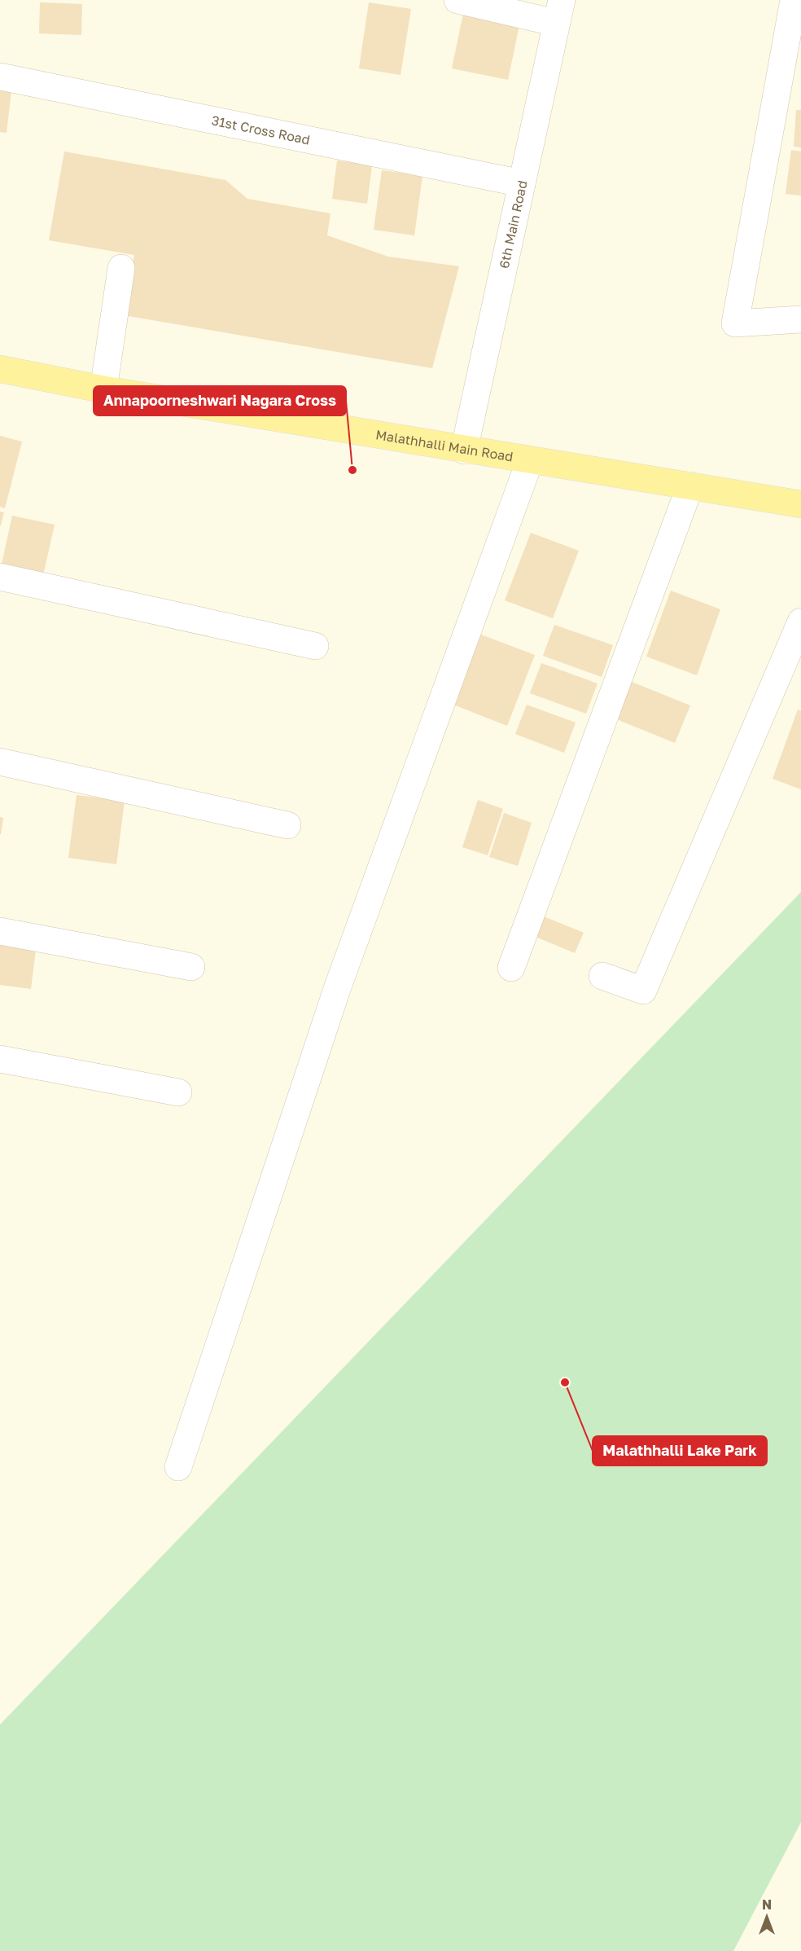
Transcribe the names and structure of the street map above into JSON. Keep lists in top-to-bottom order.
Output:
{
  "streets": {
    "main road": ["Malathhalli Main Road"],
    "street": ["31st Cross Road", "6th Main Road"]
  },
  "crossings": [
    ["31st Cross Road", "6th Main Road"],
    ["6th Main Road", "Malathhalli Main Road"]
  ],
  "places": ["Annapoorneshwari Nagara Cross", "Malathhalli Lake Park"],
  "north": "top"
}
